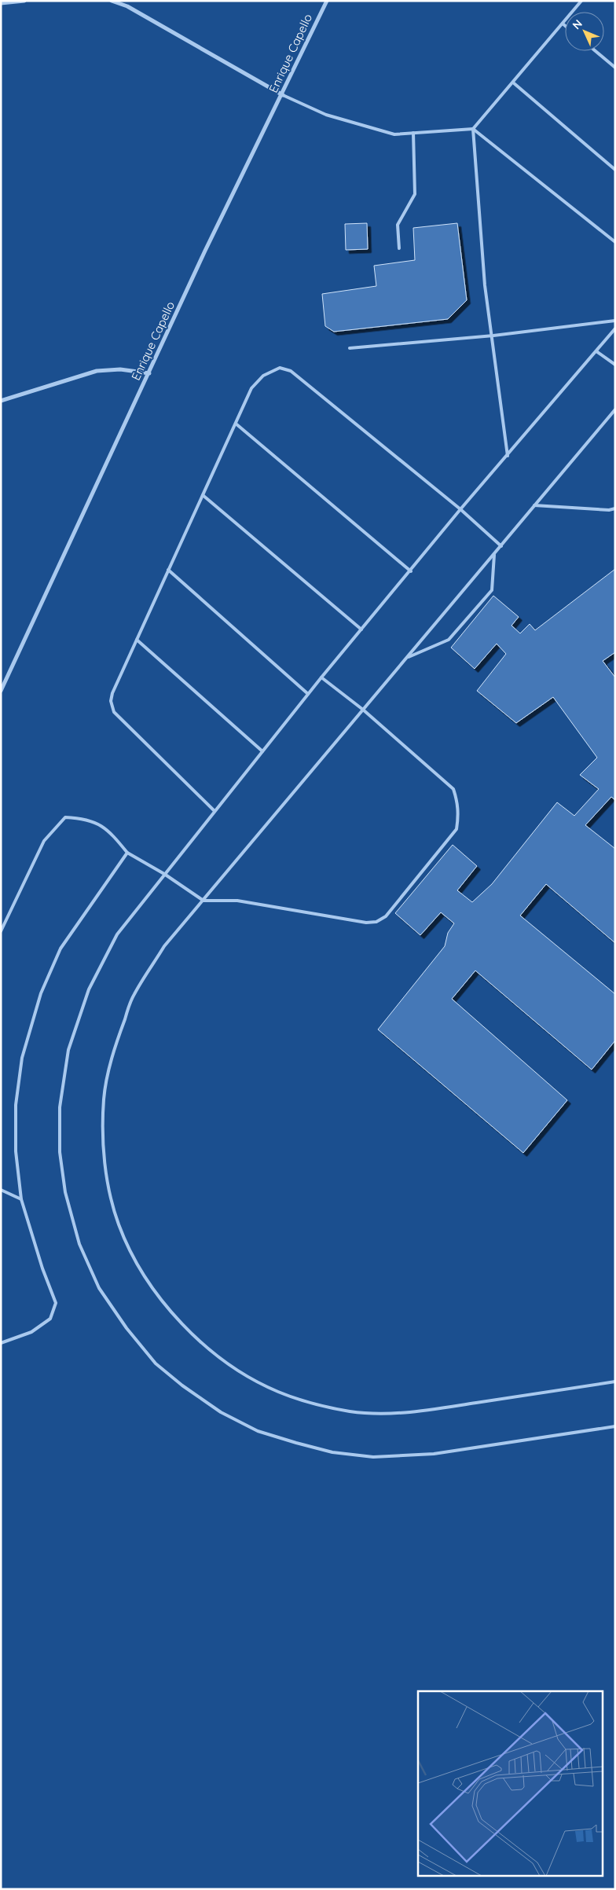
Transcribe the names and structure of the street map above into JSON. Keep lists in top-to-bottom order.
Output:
{
  "streets": {
    "street": ["Enrique Capello"]
  },
  "north": "top left"
}
